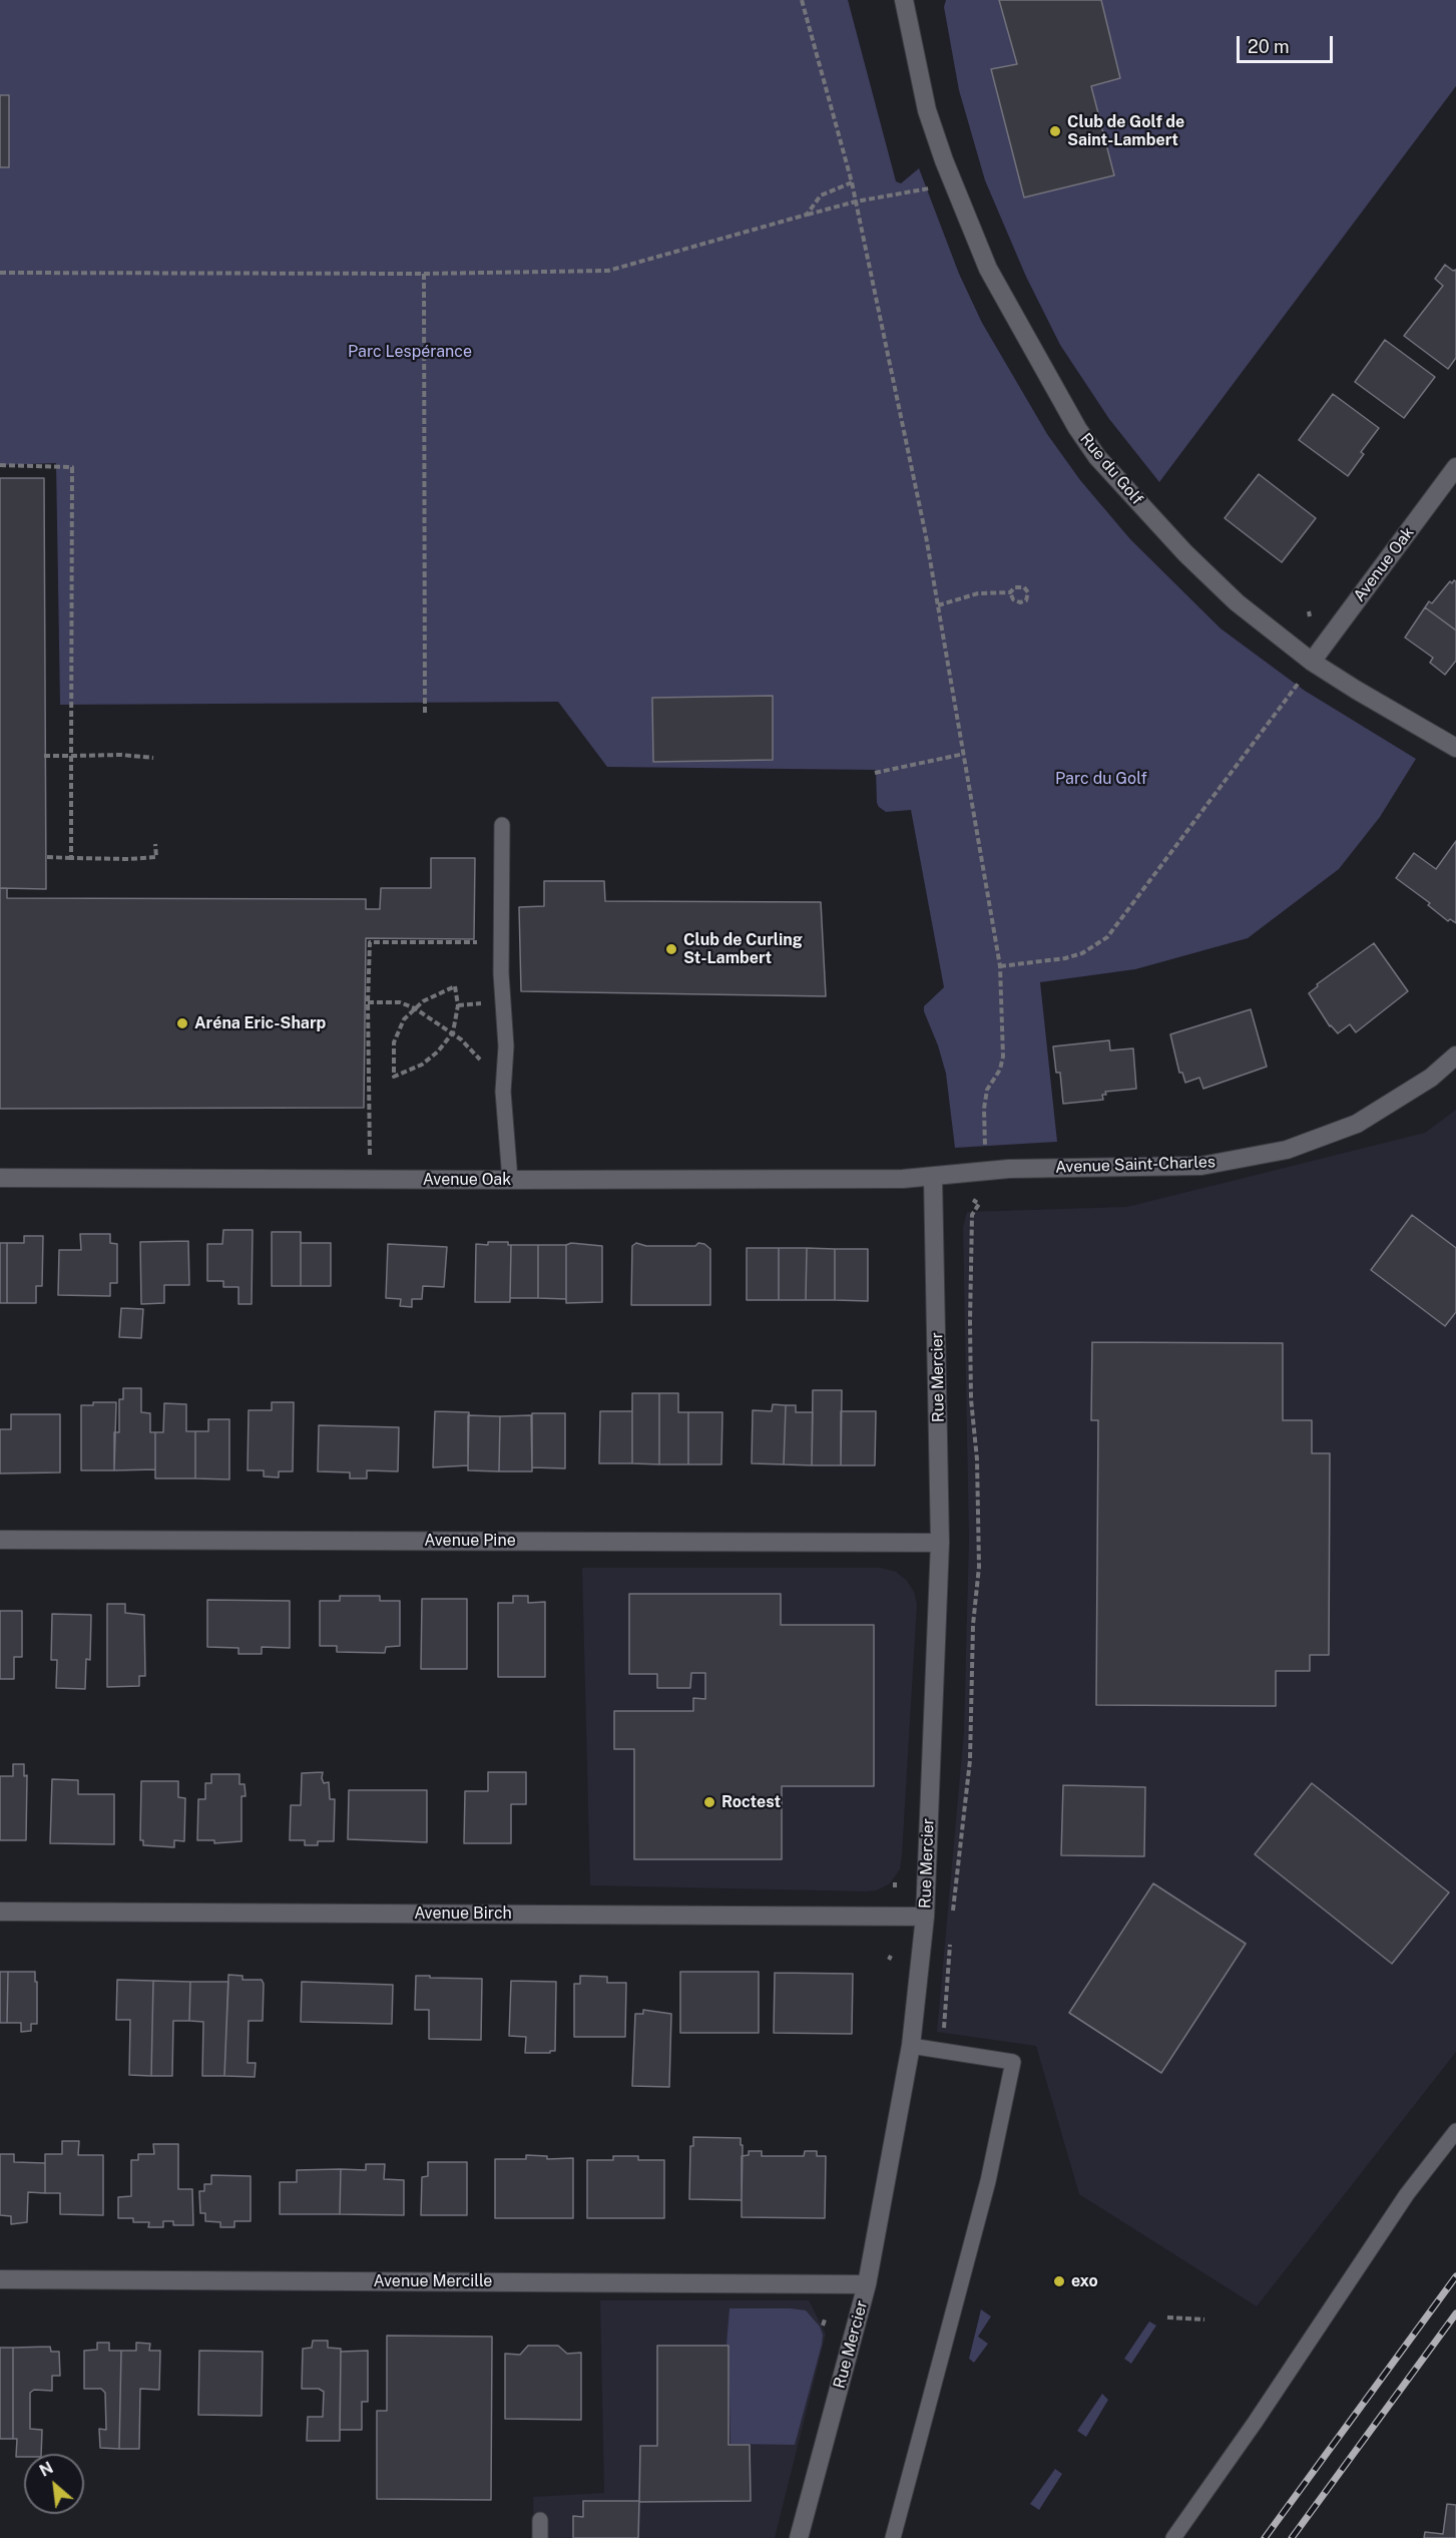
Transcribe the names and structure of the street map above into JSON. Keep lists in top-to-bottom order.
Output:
{
  "streets": {
    "street": [
      "Rue du Golf",
      "Avenue Oak",
      "Avenue Saint-Charles",
      "Rue Mercier",
      "Avenue Pine",
      "Avenue Birch",
      "Avenue Mercille"
    ]
  },
  "crossings": [
    ["Rue du Golf", "Avenue Oak"],
    ["Avenue Oak", "Avenue Saint-Charles"],
    ["Avenue Oak", "Rue Mercier"],
    ["Avenue Saint-Charles", "Rue Mercier"],
    ["Rue Mercier", "Avenue Pine"],
    ["Rue Mercier", "Avenue Birch"],
    ["Rue Mercier", "Avenue Mercille"]
  ],
  "parks": ["Parc Lespérance", "Parc du Golf"],
  "places": [
    "Club de Golf de Saint-Lambert",
    "Club de Curling St-Lambert",
    "Aréna Eric-Sharp",
    "Roctest",
    "exo"
  ],
  "scale_bar": "20 m",
  "north": "top left"
}
